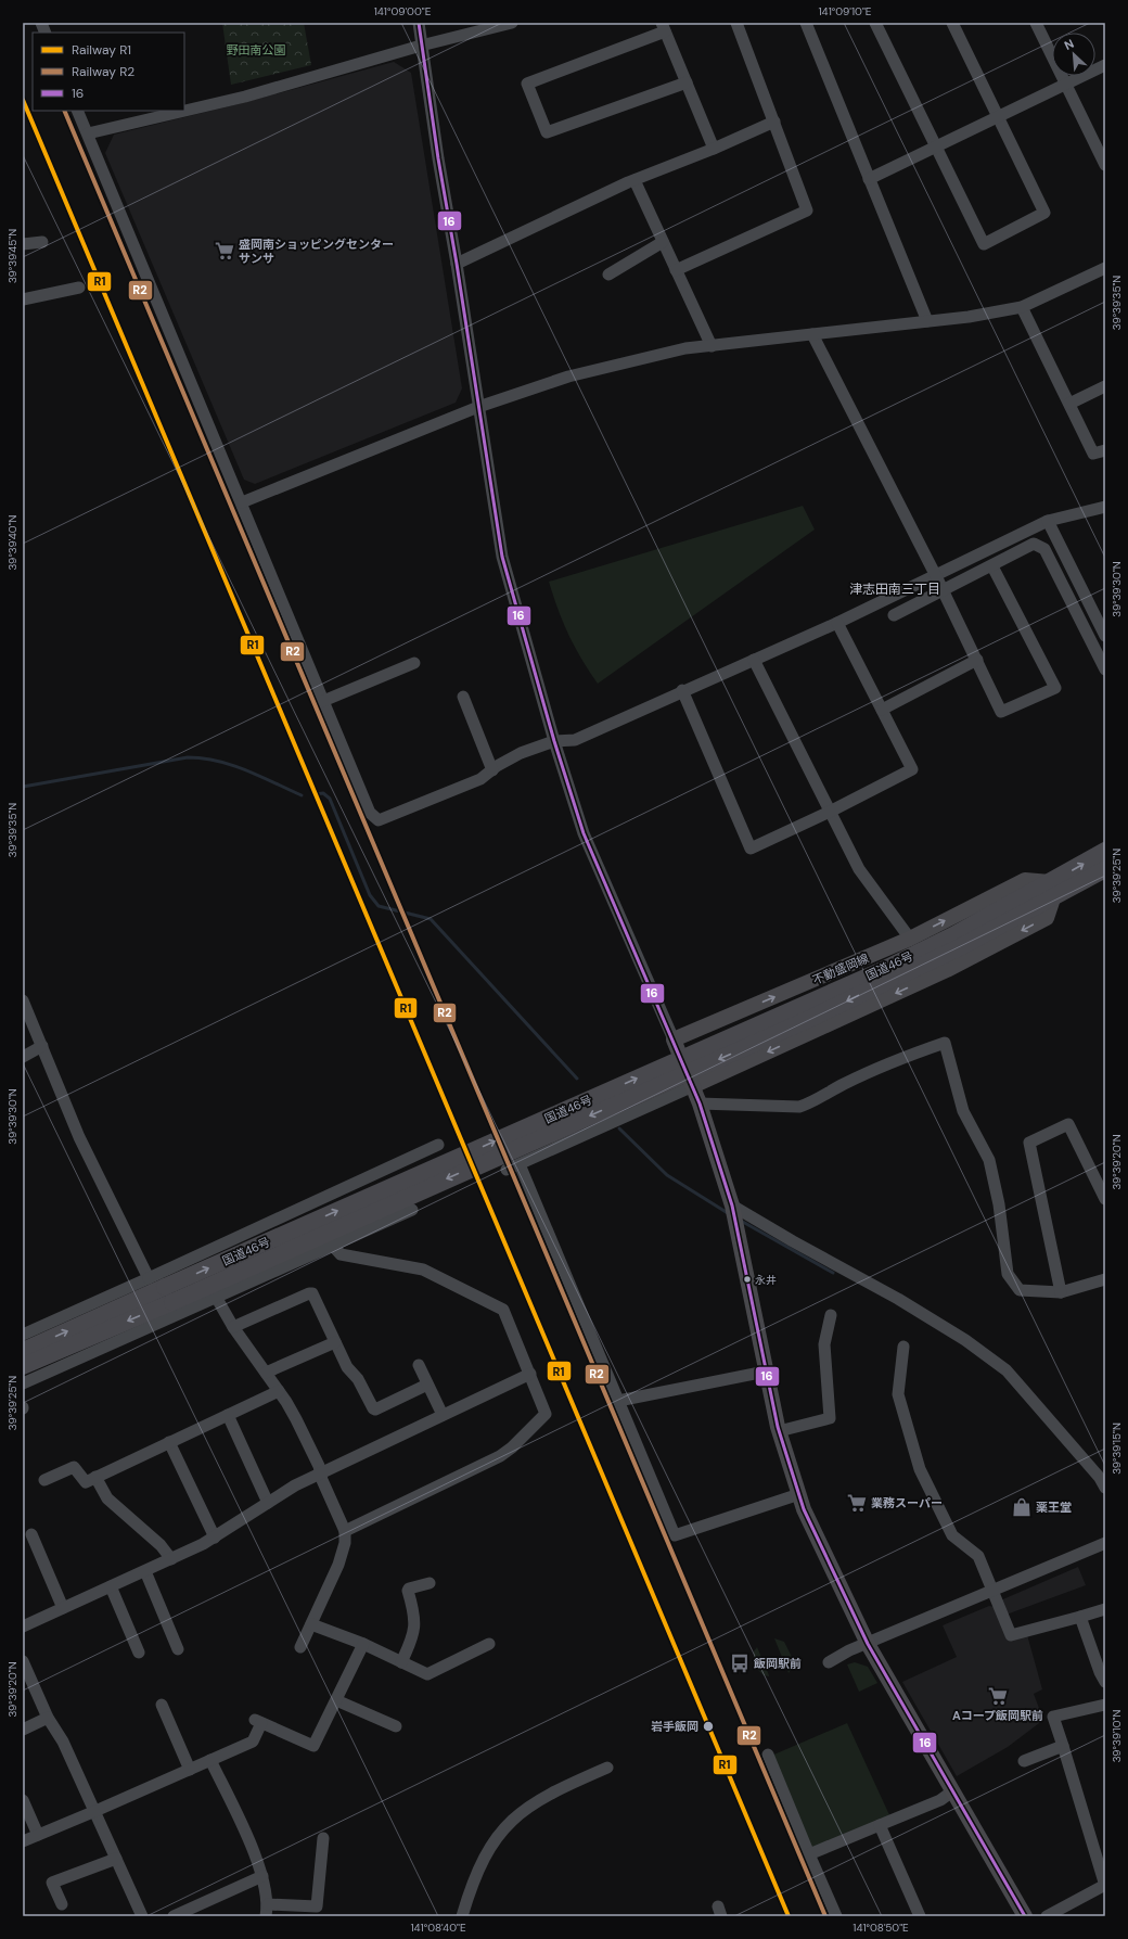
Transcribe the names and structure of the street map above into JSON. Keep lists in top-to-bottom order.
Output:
{
  "streets": {
    "highway": ["国道46号"],
    "main road": ["不動盛岡線"]
  },
  "crossings": [
    ["国道46号", "不動盛岡線"]
  ],
  "districts": ["津志田南三丁目"],
  "parks": ["野田南公園"],
  "places": {
    "supermarket": ["盛岡南ショッピングセンター サンサ", "業務スーパー", "Aコープ飯岡駅前"],
    "other": ["永井", "岩手飯岡"],
    "shop": ["薬王堂"],
    "bus stop": ["飯岡駅前"]
  },
  "lines": ["transit line 16", "rail line R1", "rail line R2"],
  "legend": ["Railway R1", "Railway R2", "16"],
  "north": "top left",
  "coordinates": [
    "141°09'00\"E",
    "141°09'10\"E",
    "39°39'45\"N",
    "39°39'35\"N",
    "39°39'40\"N",
    "39°39'30\"N",
    "39°39'25\"N",
    "39°39'20\"N",
    "39°39'15\"N",
    "39°39'10\"N",
    "141°08'40\"E",
    "141°08'50\"E"
  ]
}
